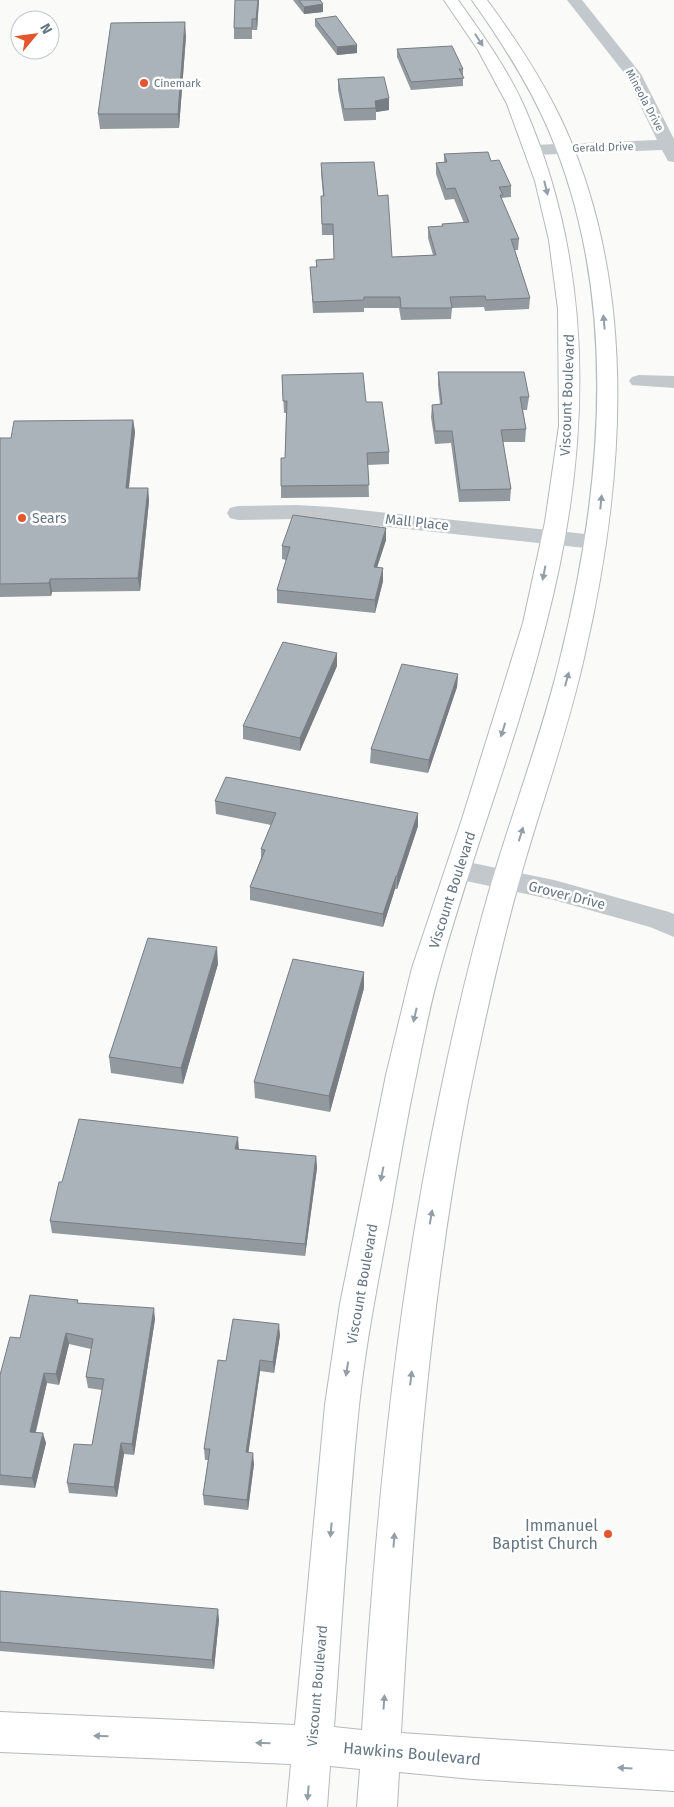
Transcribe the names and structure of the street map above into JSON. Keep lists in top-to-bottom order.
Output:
{
  "streets": {
    "main road": ["Viscount Boulevard", "Hawkins Boulevard"],
    "street": [
      "Mineola Drive",
      "Gerald Drive",
      "Mall Place",
      "Grover Drive"
    ]
  },
  "crossings": [
    ["Mineola Drive", "Gerald Drive"],
    ["Gerald Drive", "Viscount Boulevard"],
    ["Viscount Boulevard", "Mall Place"],
    ["Viscount Boulevard", "Grover Drive"],
    ["Viscount Boulevard", "Hawkins Boulevard"]
  ],
  "one_way": ["Hawkins Boulevard"],
  "places": ["Cinemark", "Sears", "Immanuel Baptist Church"],
  "north": "top right"
}
